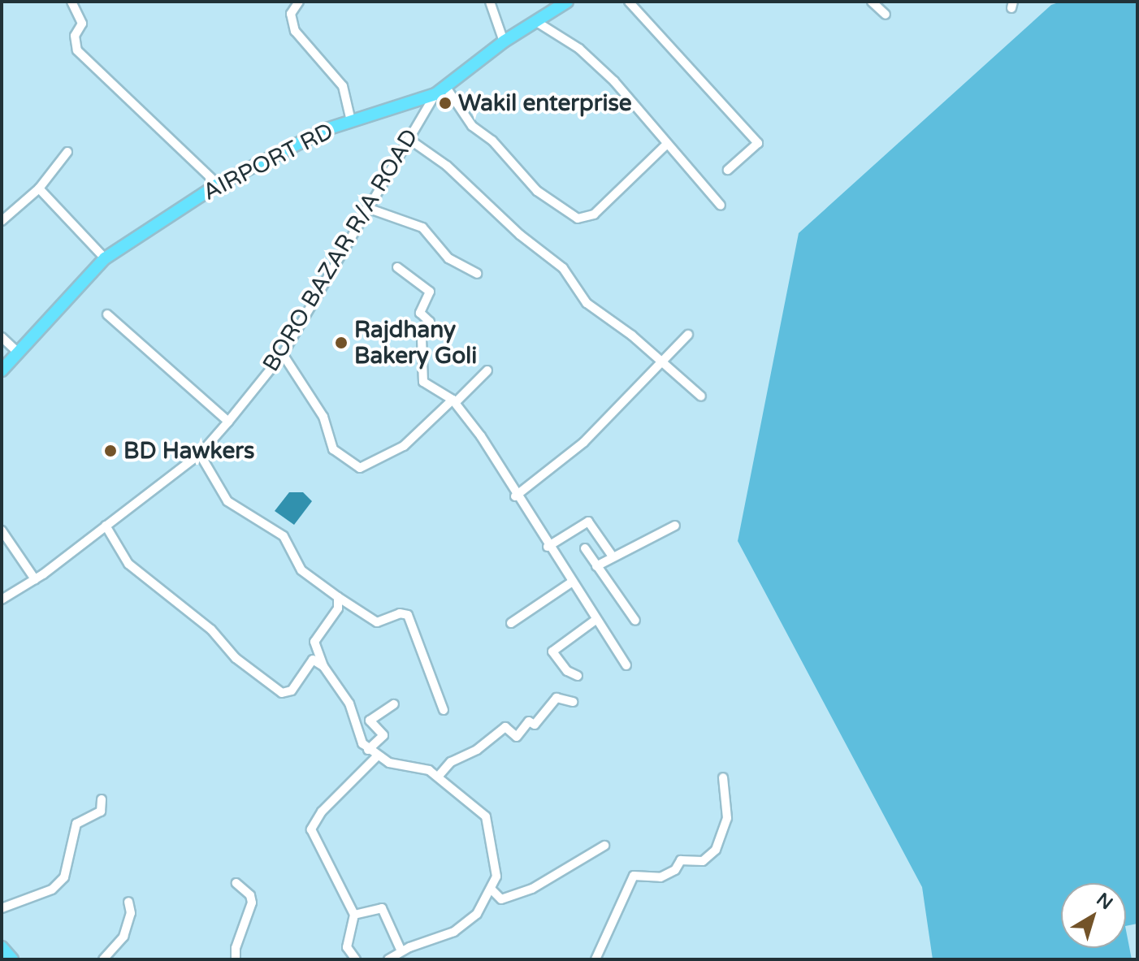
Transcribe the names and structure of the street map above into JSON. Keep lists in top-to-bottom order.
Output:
{
  "streets": {
    "main road": ["AIRPORT RD"],
    "street": ["BORO BAZAR R/A ROAD"]
  },
  "crossings": [
    ["AIRPORT RD", "BORO BAZAR R/A ROAD"]
  ],
  "places": ["Wakil enterprise", "Rajdhany Bakery Goli", "BD Hawkers"],
  "north": "top right"
}
